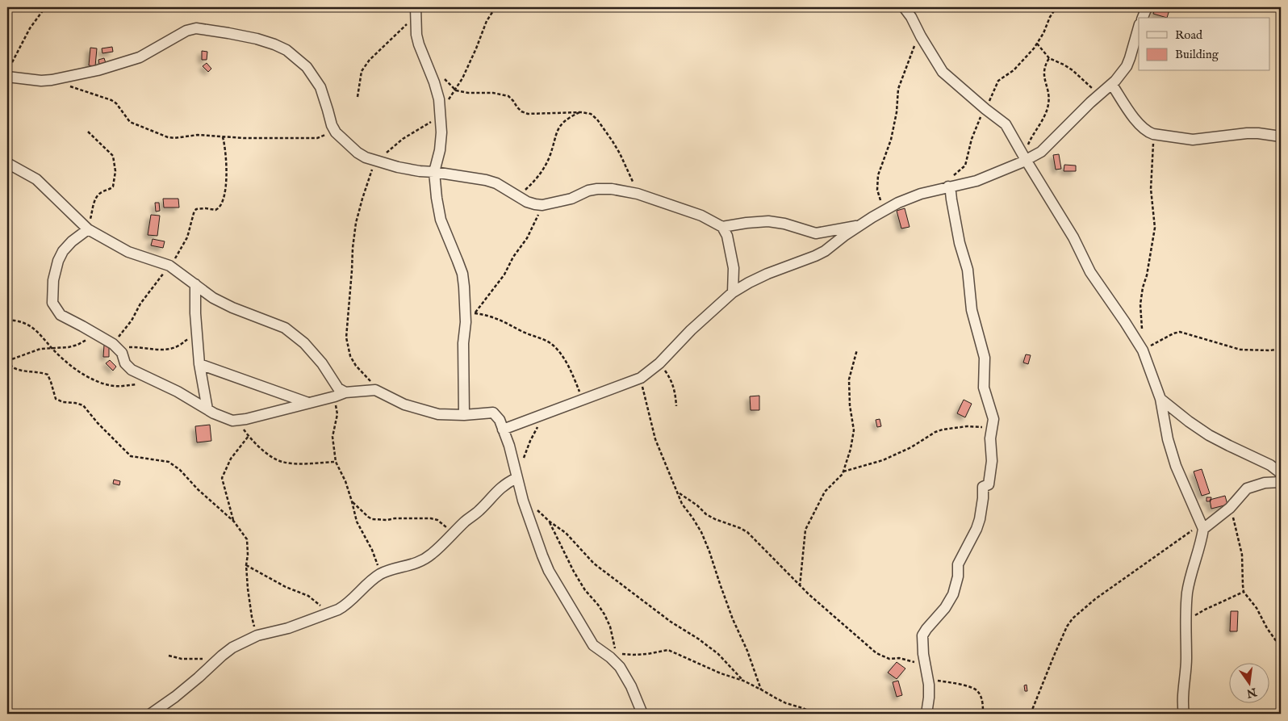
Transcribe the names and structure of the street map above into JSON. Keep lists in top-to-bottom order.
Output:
{
  "legend": ["Road", "Building"],
  "north": "bottom"
}
